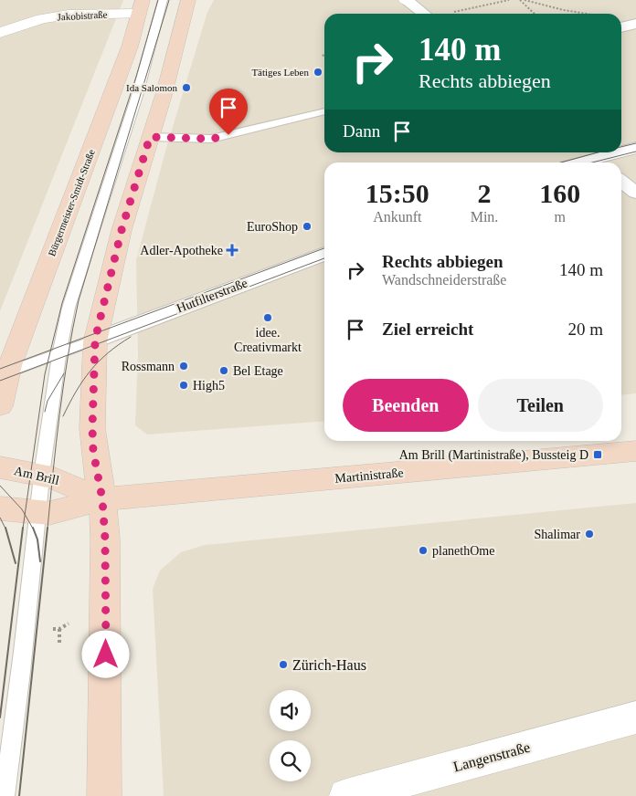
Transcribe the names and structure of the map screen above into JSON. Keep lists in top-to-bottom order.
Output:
{
  "streets": {
    "main road": ["Bürgermeister-Smidt-Straße", "Am Brill", "Martinistraße"],
    "street": ["Jakobistraße", "Hutfilterstraße", "Langenstraße"]
  },
  "crossings": [
    ["Jakobistraße", "Bürgermeister-Smidt-Straße"],
    ["Am Brill", "Martinistraße"]
  ],
  "places": {
    "other": [
      "Tätiges Leben",
      "Ida Salomon",
      "EuroShop",
      "idee. Creativmarkt",
      "Rossmann",
      "Bel Etage",
      "High5",
      "Shalimar",
      "planethOme",
      "Zürich-Haus"
    ],
    "health": ["Adler-Apotheke"],
    "transit": ["Am Brill (Martinistraße), Bussteig D"]
  },
  "page": {
    "turn": ["140 m", "Rechts abbiegen"],
    "then": "Dann",
    "eta": [
      "15:50",
      "Ankunft",
      "2",
      "Min.",
      "160",
      "m"
    ],
    "list": [
      {
        "name": "Rechts abbiegen",
        "note": "Wandschneiderstraße",
        "value": "140 m"
      },
      {
        "name": "Ziel erreicht",
        "value": "20 m"
      }
    ],
    "buttons": ["Beenden", "Teilen"]
  }
}
